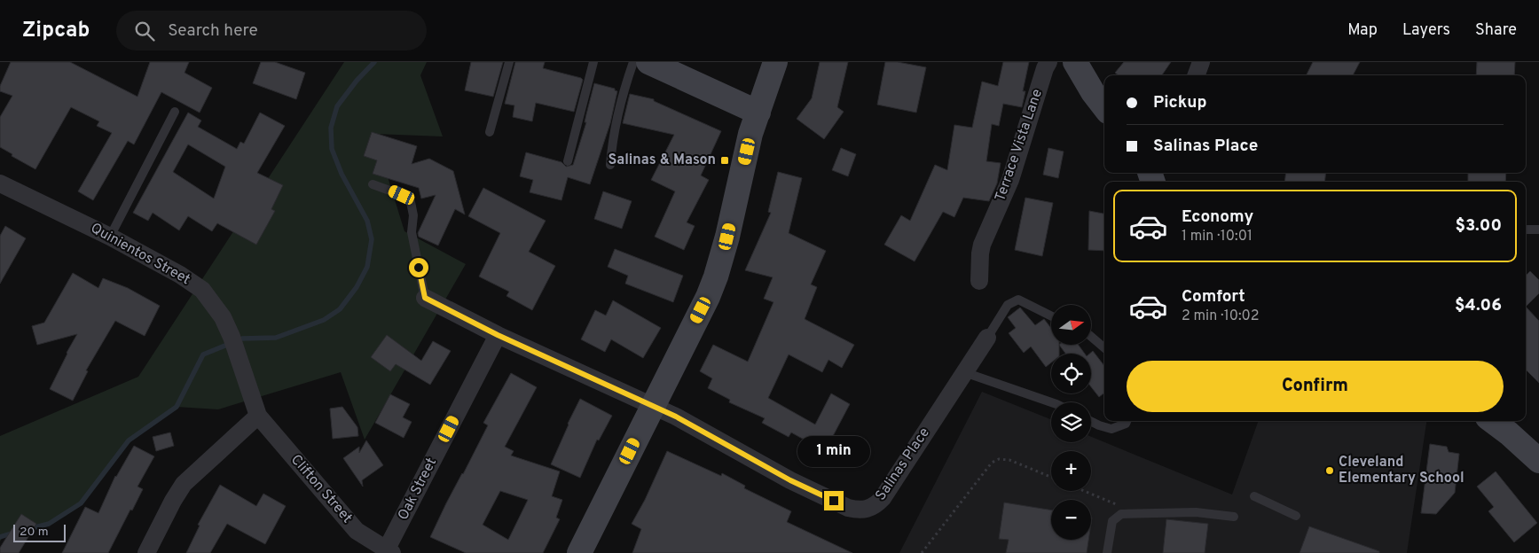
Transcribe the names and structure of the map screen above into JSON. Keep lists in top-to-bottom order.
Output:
{
  "streets": {
    "street": [
      "Terrace Vista Lane",
      "Quinientos Street",
      "Salinas Place",
      "Clifton Street",
      "Oak Street"
    ]
  },
  "crossings": [
    ["Quinientos Street", "Clifton Street"],
    ["Salinas Place", "Oak Street"],
    ["Clifton Street", "Oak Street"]
  ],
  "places": {
    "transit": ["Salinas & Mason"],
    "other": ["Cleveland Elementary School"]
  },
  "scale_bar": "20 m",
  "north": "right",
  "page": {
    "header": "Zipcab",
    "search": "Search here",
    "nav": ["Map", "Layers", "Share"],
    "banner": ["Pickup", "Salinas Place"],
    "list": [
      {
        "name": "Economy",
        "note": "1 min · 10:01",
        "value": "$3.00"
      },
      {
        "name": "Comfort",
        "note": "2 min · 10:02",
        "value": "$4.06"
      }
    ],
    "map_buttons": ["+", "−"],
    "buttons": "Confirm",
    "bubble": "1 min",
    "scale": "20 m"
  }
}
